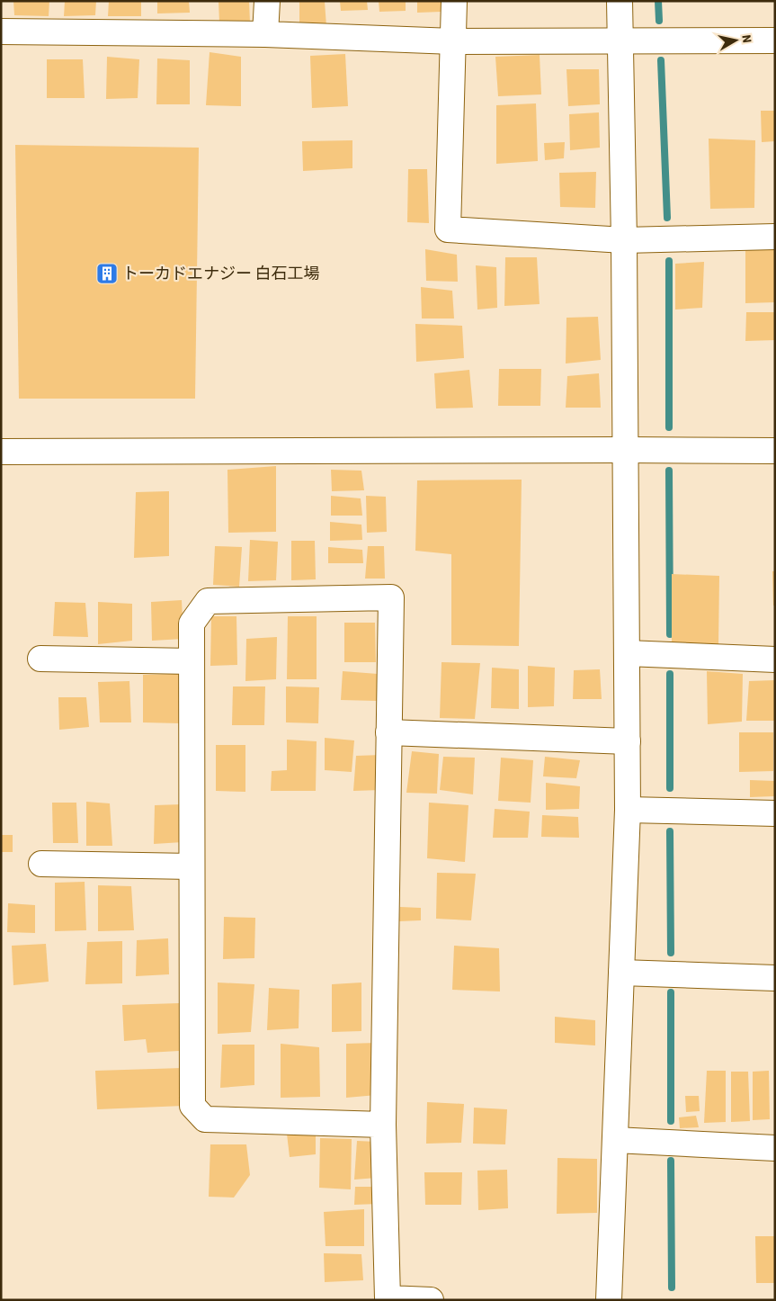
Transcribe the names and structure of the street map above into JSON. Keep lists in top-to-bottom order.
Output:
{
  "places": {
    "building": ["トーカドエナジー 白石工場"]
  },
  "north": "right"
}
